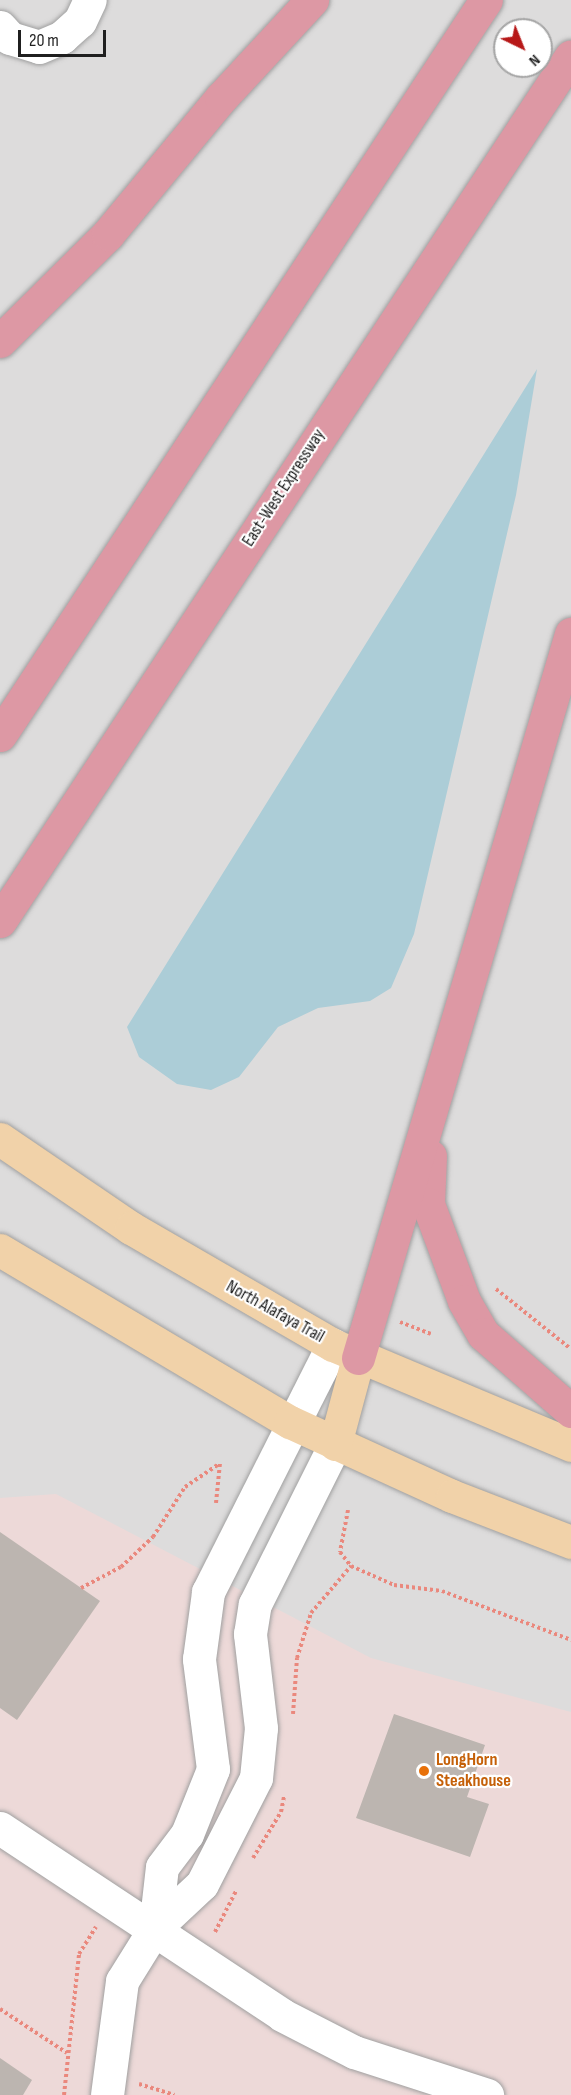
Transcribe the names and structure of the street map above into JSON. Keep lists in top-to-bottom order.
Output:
{
  "streets": {
    "highway": ["East-West Expressway"],
    "main road": ["North Alafaya Trail"]
  },
  "places": ["LongHorn Steakhouse"],
  "scale_bar": "20 m",
  "north": "bottom right"
}
